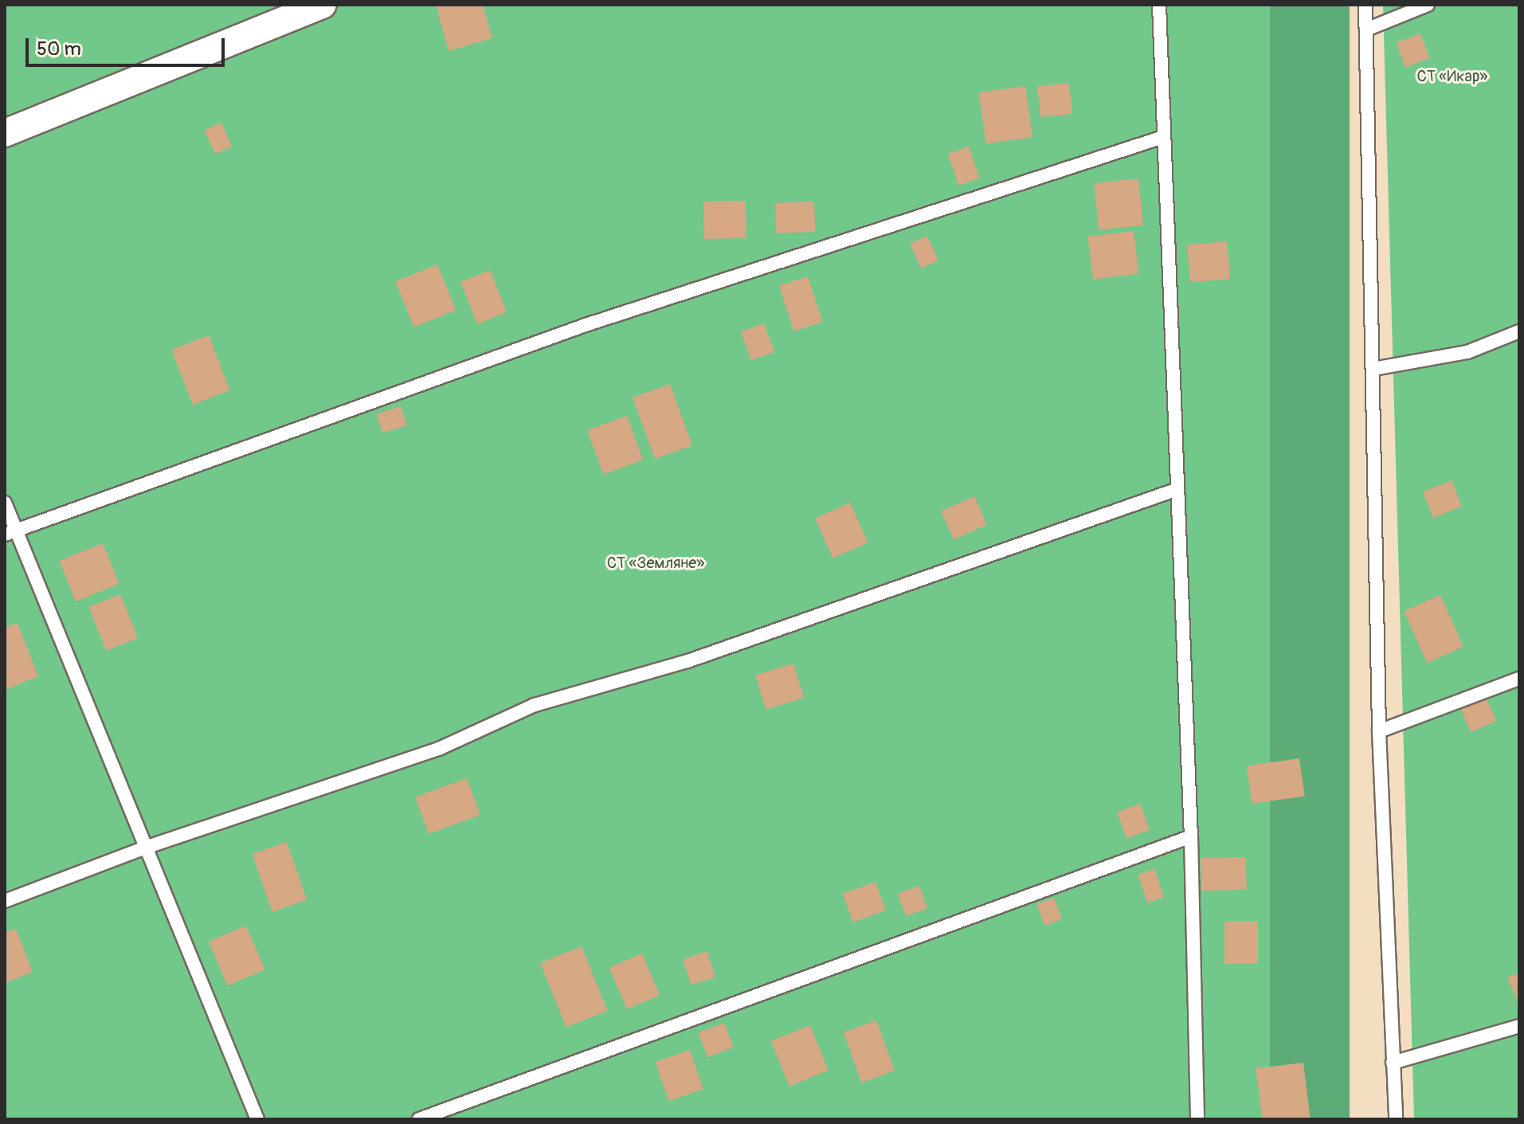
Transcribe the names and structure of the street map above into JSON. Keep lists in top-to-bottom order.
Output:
{
  "parks": ["СТ «Икар»", "СТ «Земляне»"],
  "scale_bar": "50 m"
}
